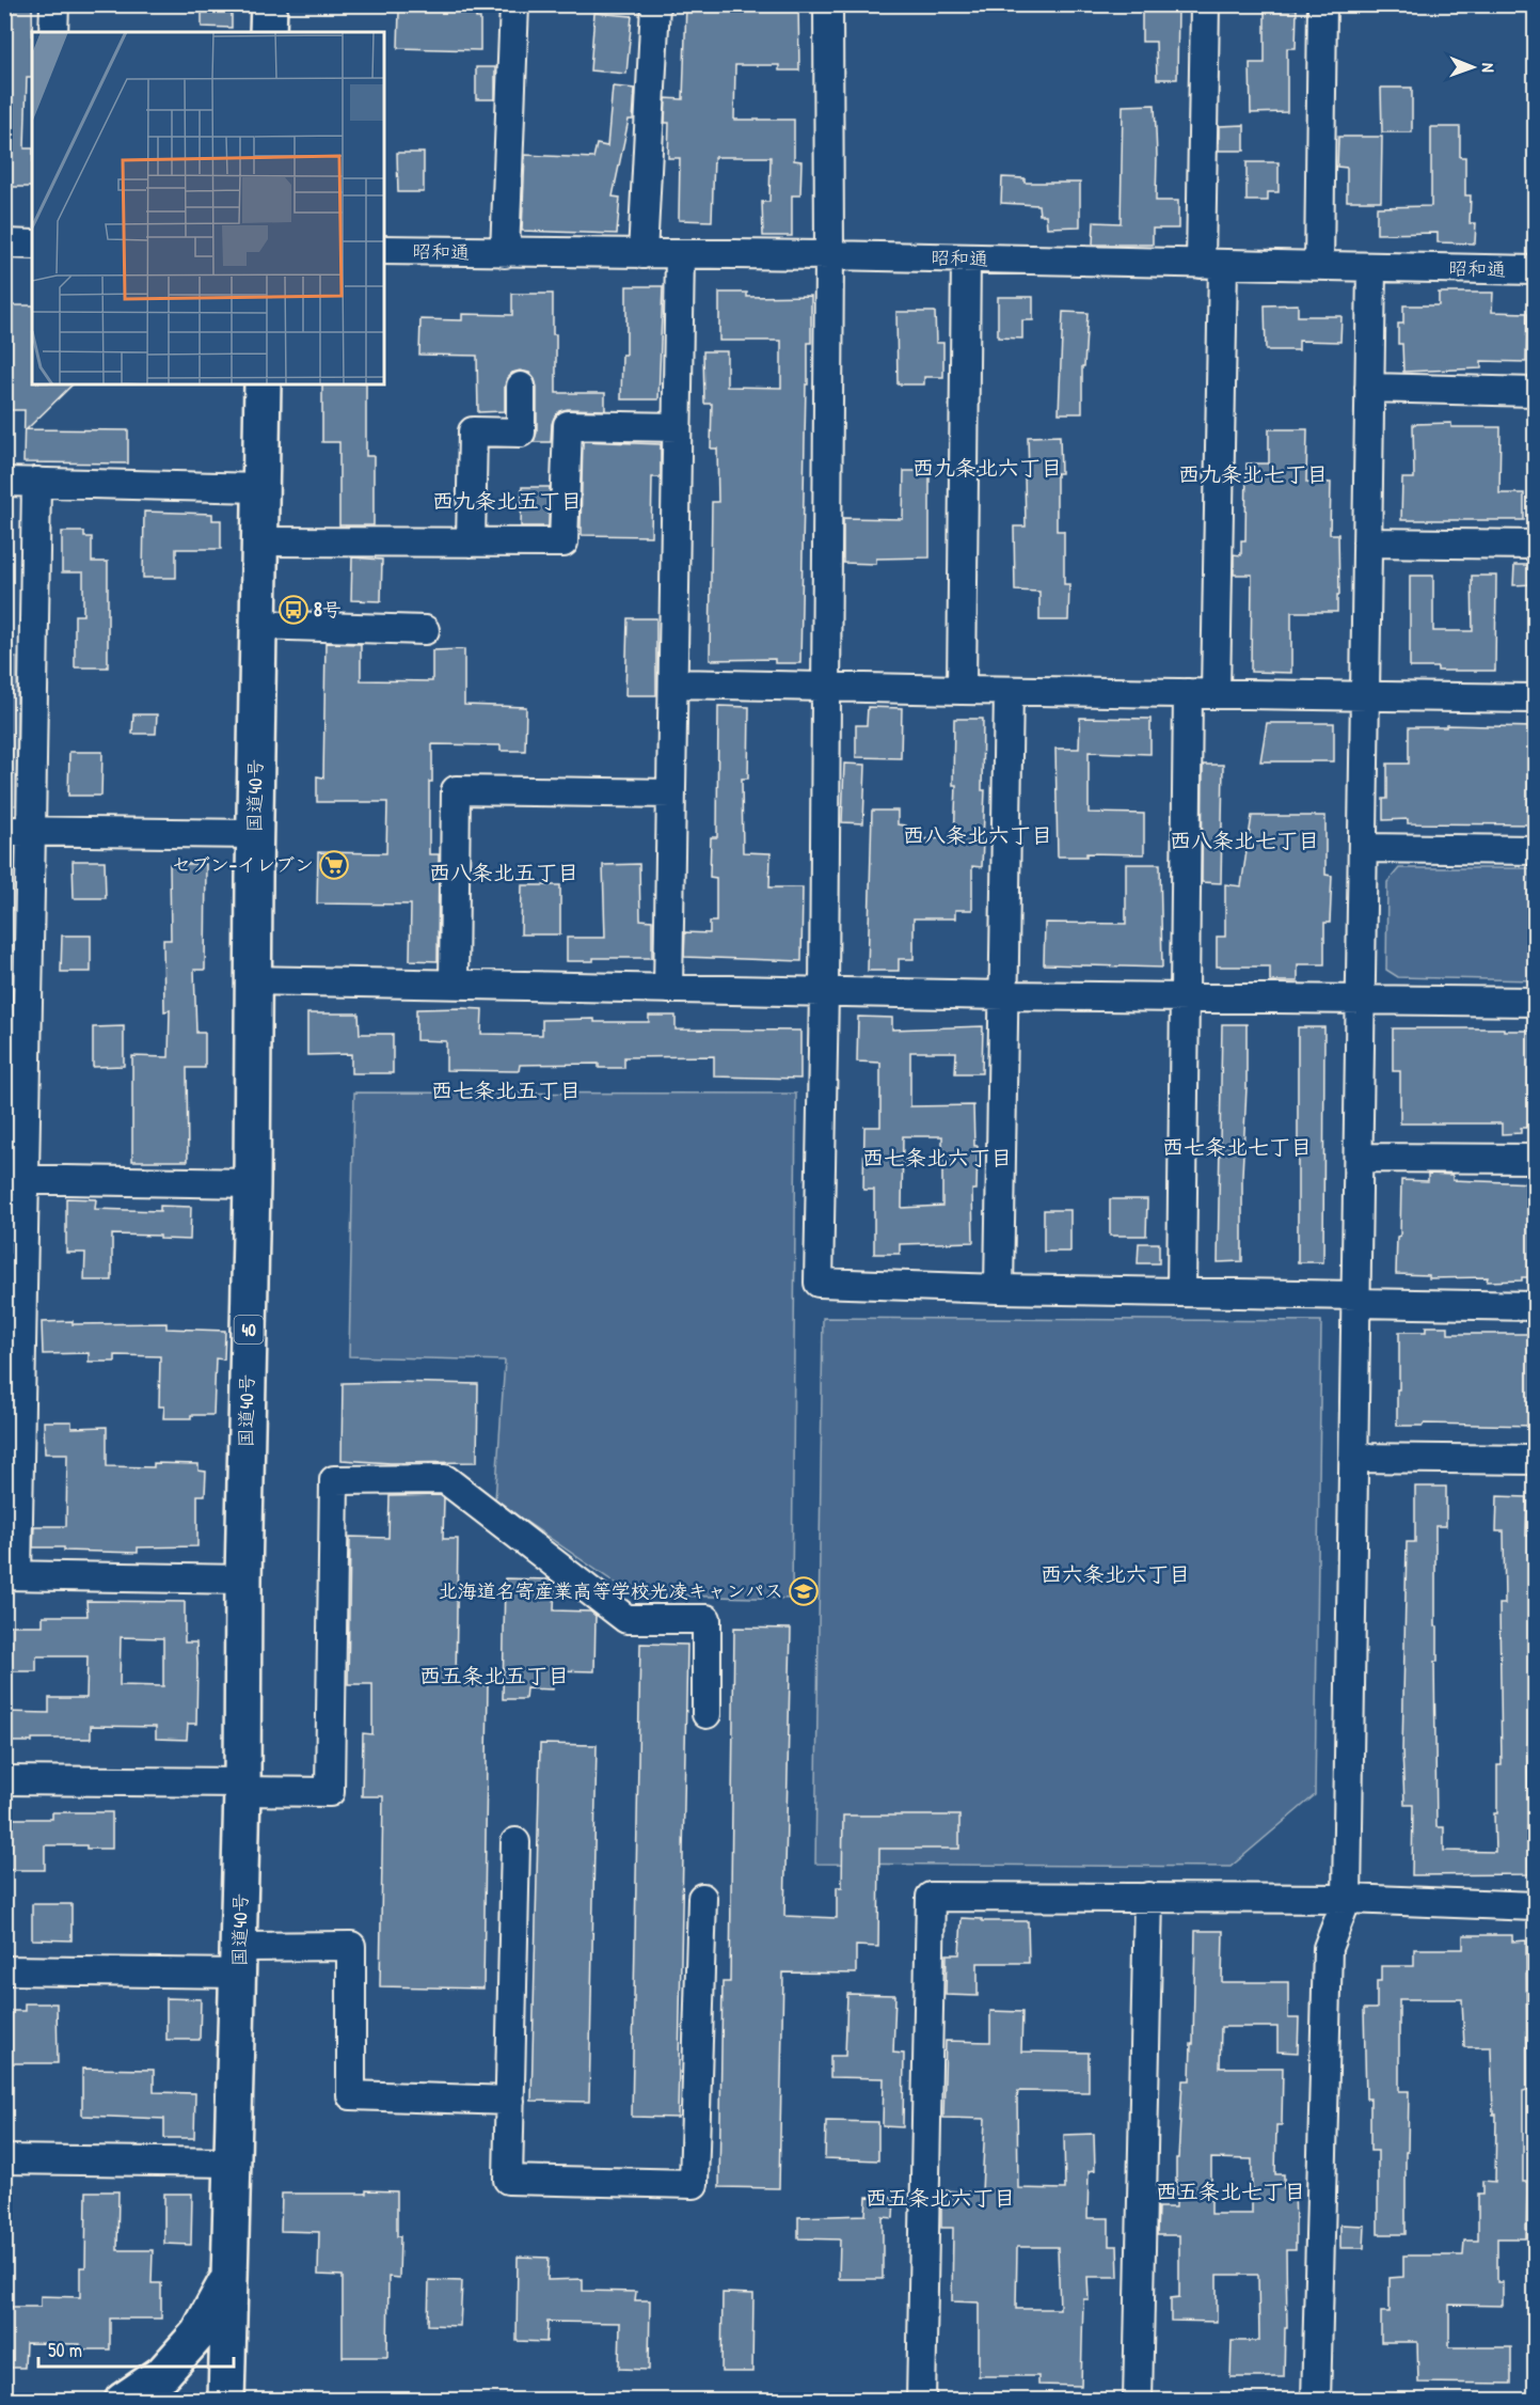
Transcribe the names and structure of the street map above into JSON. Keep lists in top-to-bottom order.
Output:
{
  "streets": {
    "highway": ["国道40号", "40"],
    "street": ["昭和通"]
  },
  "districts": [
    "西九条北六丁目",
    "西九条北七丁目",
    "西九条北五丁目",
    "西八条北六丁目",
    "西八条北七丁目",
    "西八条北五丁目",
    "西七条北五丁目",
    "西七条北七丁目",
    "西七条北六丁目",
    "西六条北六丁目",
    "西五条北五丁目",
    "西五条北七丁目",
    "西五条北六丁目"
  ],
  "places": {
    "bus stop": ["8号"],
    "supermarket": ["セブン-イレブン"],
    "school or university": ["北海道名寄産業高等学校光凌キャンパス"]
  },
  "scale_bar": "50 m",
  "north": "right"
}
